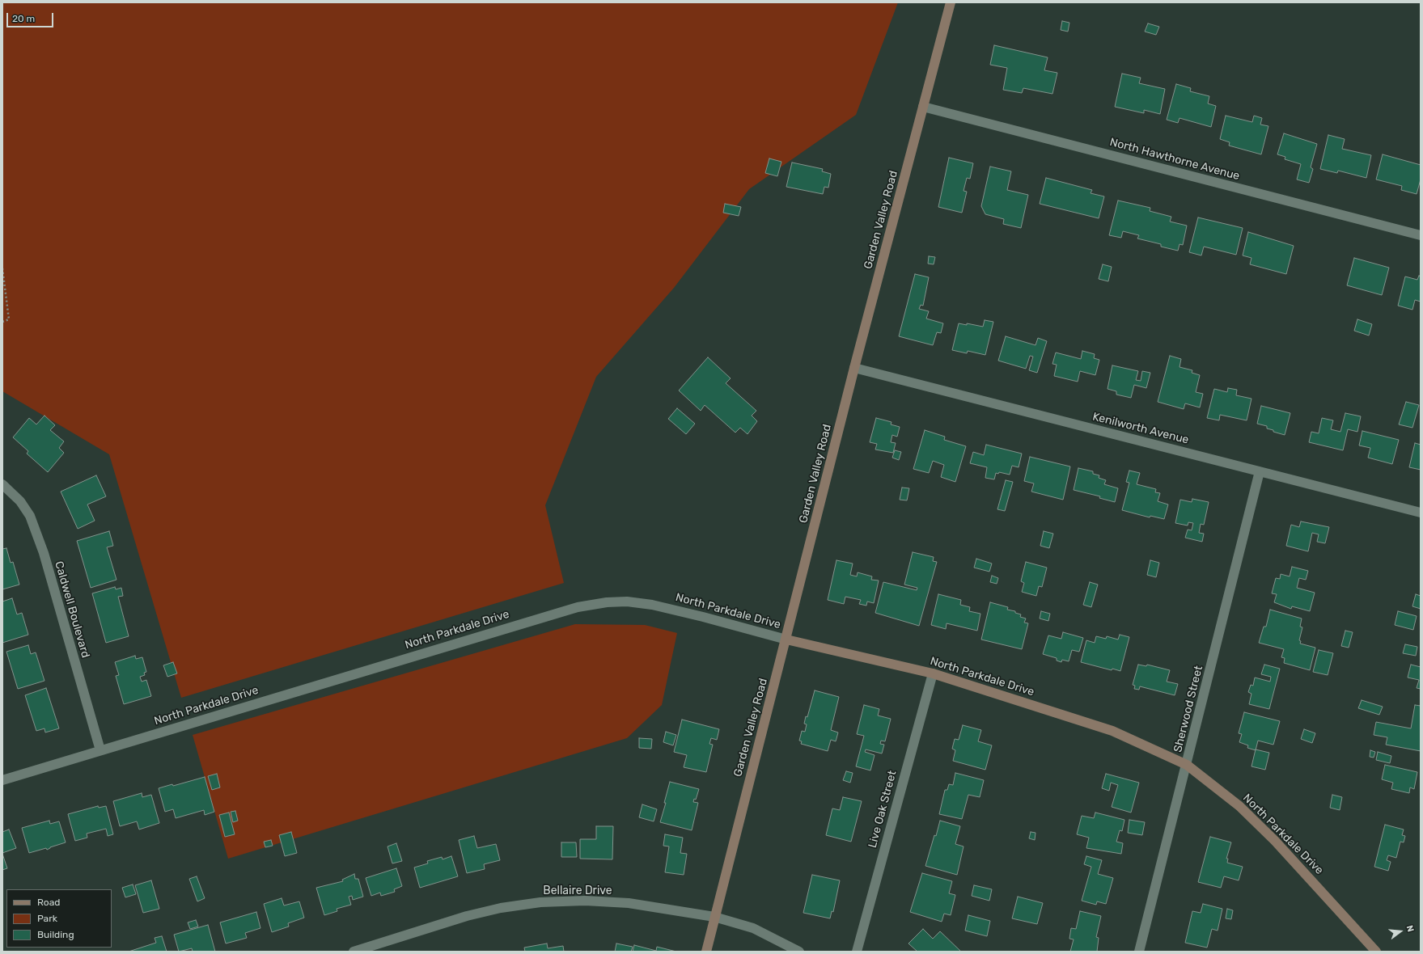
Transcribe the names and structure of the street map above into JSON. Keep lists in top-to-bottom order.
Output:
{
  "streets": {
    "street": [
      "North Hawthorne Avenue",
      "Garden Valley Road",
      "Kenilworth Avenue",
      "Caldwell Boulevard",
      "North Parkdale Drive",
      "Sherwood Street",
      "Live Oak Street",
      "Bellaire Drive"
    ]
  },
  "crossings": [
    ["North Hawthorne Avenue", "Garden Valley Road"],
    ["Garden Valley Road", "Kenilworth Avenue"],
    ["Garden Valley Road", "North Parkdale Drive"],
    ["Garden Valley Road", "Bellaire Drive"],
    ["Kenilworth Avenue", "Sherwood Street"],
    ["Caldwell Boulevard", "North Parkdale Drive"],
    ["North Parkdale Drive", "Sherwood Street"],
    ["North Parkdale Drive", "Live Oak Street"]
  ],
  "legend": ["Road", "Park", "Building"],
  "scale_bar": "20 m",
  "north": "right"
}
